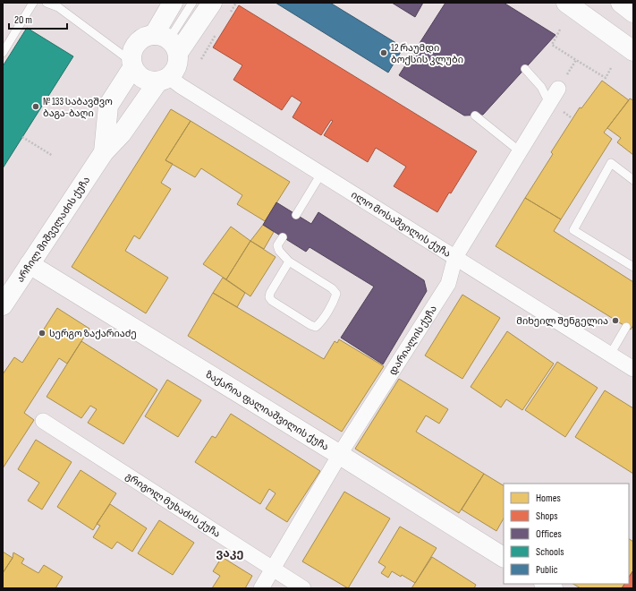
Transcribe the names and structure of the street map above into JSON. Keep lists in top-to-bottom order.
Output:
{
  "streets": {
    "street": [
      "ილო მოსაშვილის ქუჩა",
      "არჩილ მიშველაძის ქუჩა",
      "დარიალის ქუჩა",
      "ზაქარია ფალიაშვილის ქუჩა",
      "გრიგოლ მუხაძის ქუჩა"
    ]
  },
  "crossings": [
    ["ილო მოსაშვილის ქუჩა", "არჩილ მიშველაძის ქუჩა"],
    ["ილო მოსაშვილის ქუჩა", "დარიალის ქუჩა"],
    ["არჩილ მიშველაძის ქუჩა", "ზაქარია ფალიაშვილის ქუჩა"],
    ["დარიალის ქუჩა", "ზაქარია ფალიაშვილის ქუჩა"],
    ["დარიალის ქუჩა", "გრიგოლ მუხაძის ქუჩა"]
  ],
  "districts": ["ვაკე"],
  "places": [
    "12 რაუმდი ბოქსის კლუბი",
    "№ 133 საბავშვო ბაგა-ბაღი",
    "მიხეილ შენგელია",
    "სერგო ზაქარიაძე"
  ],
  "legend": [
    "Homes",
    "Shops",
    "Offices",
    "Schools",
    "Public"
  ],
  "scale_bar": "20 m"
}
